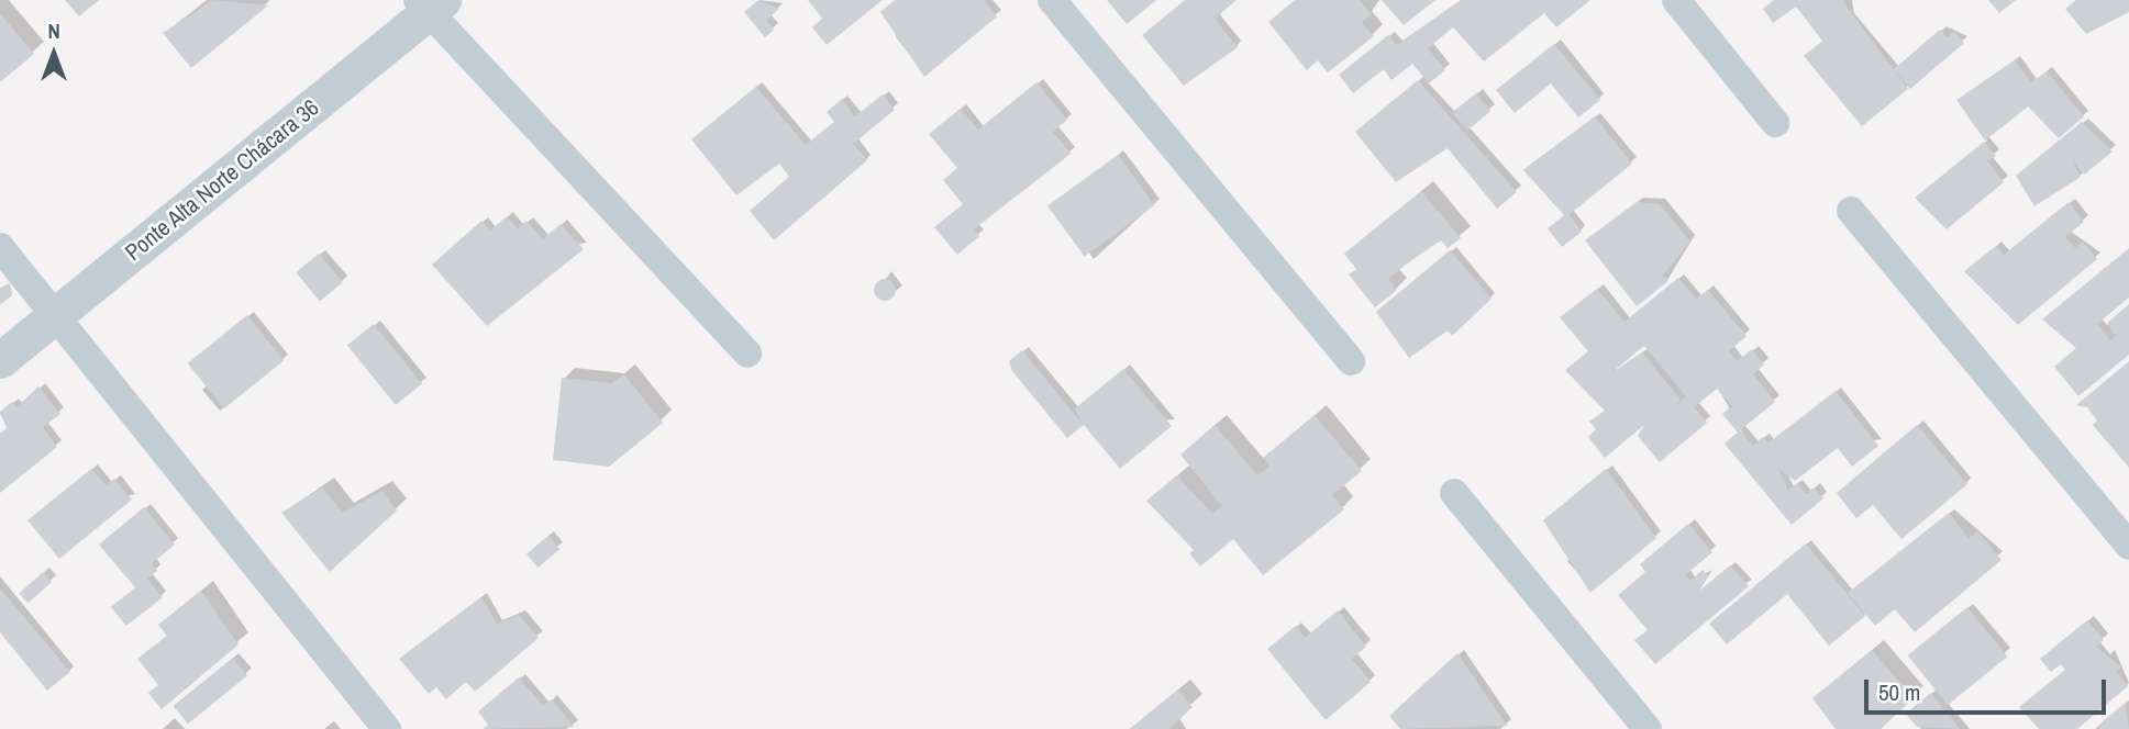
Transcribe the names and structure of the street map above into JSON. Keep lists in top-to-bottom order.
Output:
{
  "streets": {
    "street": ["Ponte Alta Norte Chácara 36"]
  },
  "scale_bar": "50 m",
  "north": "top"
}
